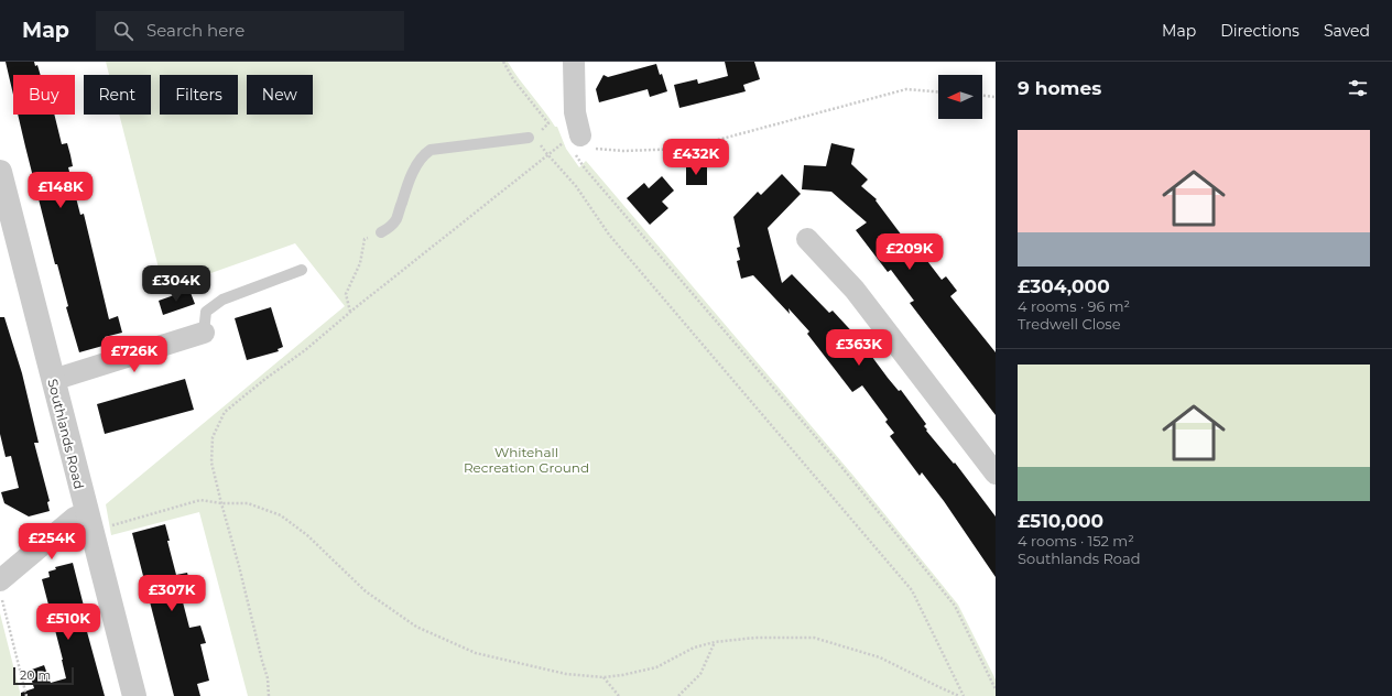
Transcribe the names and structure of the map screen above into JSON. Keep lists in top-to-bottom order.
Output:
{
  "streets": {
    "street": ["Southlands Road"]
  },
  "parks": ["Whitehall Recreation Ground"],
  "scale_bar": "20 m",
  "north": "left",
  "page": {
    "header": "Map",
    "search": "Search here",
    "nav": ["Map", "Directions", "Saved"],
    "heading": "9 homes",
    "chip": [
      "Buy",
      "Rent",
      "Filters",
      "New"
    ],
    "list": [
      {
        "name": "£304,000",
        "note": "4 rooms · 96 m² · Tredwell Close"
      },
      {
        "name": "£510,000",
        "note": "4 rooms · 152 m² · Southlands Road"
      }
    ],
    "price": [
      "£432K",
      "£148K",
      "£209K",
      "£304K",
      "£363K",
      "£726K",
      "£254K",
      "£307K",
      "£510K"
    ],
    "scale": "20 m"
  }
}
